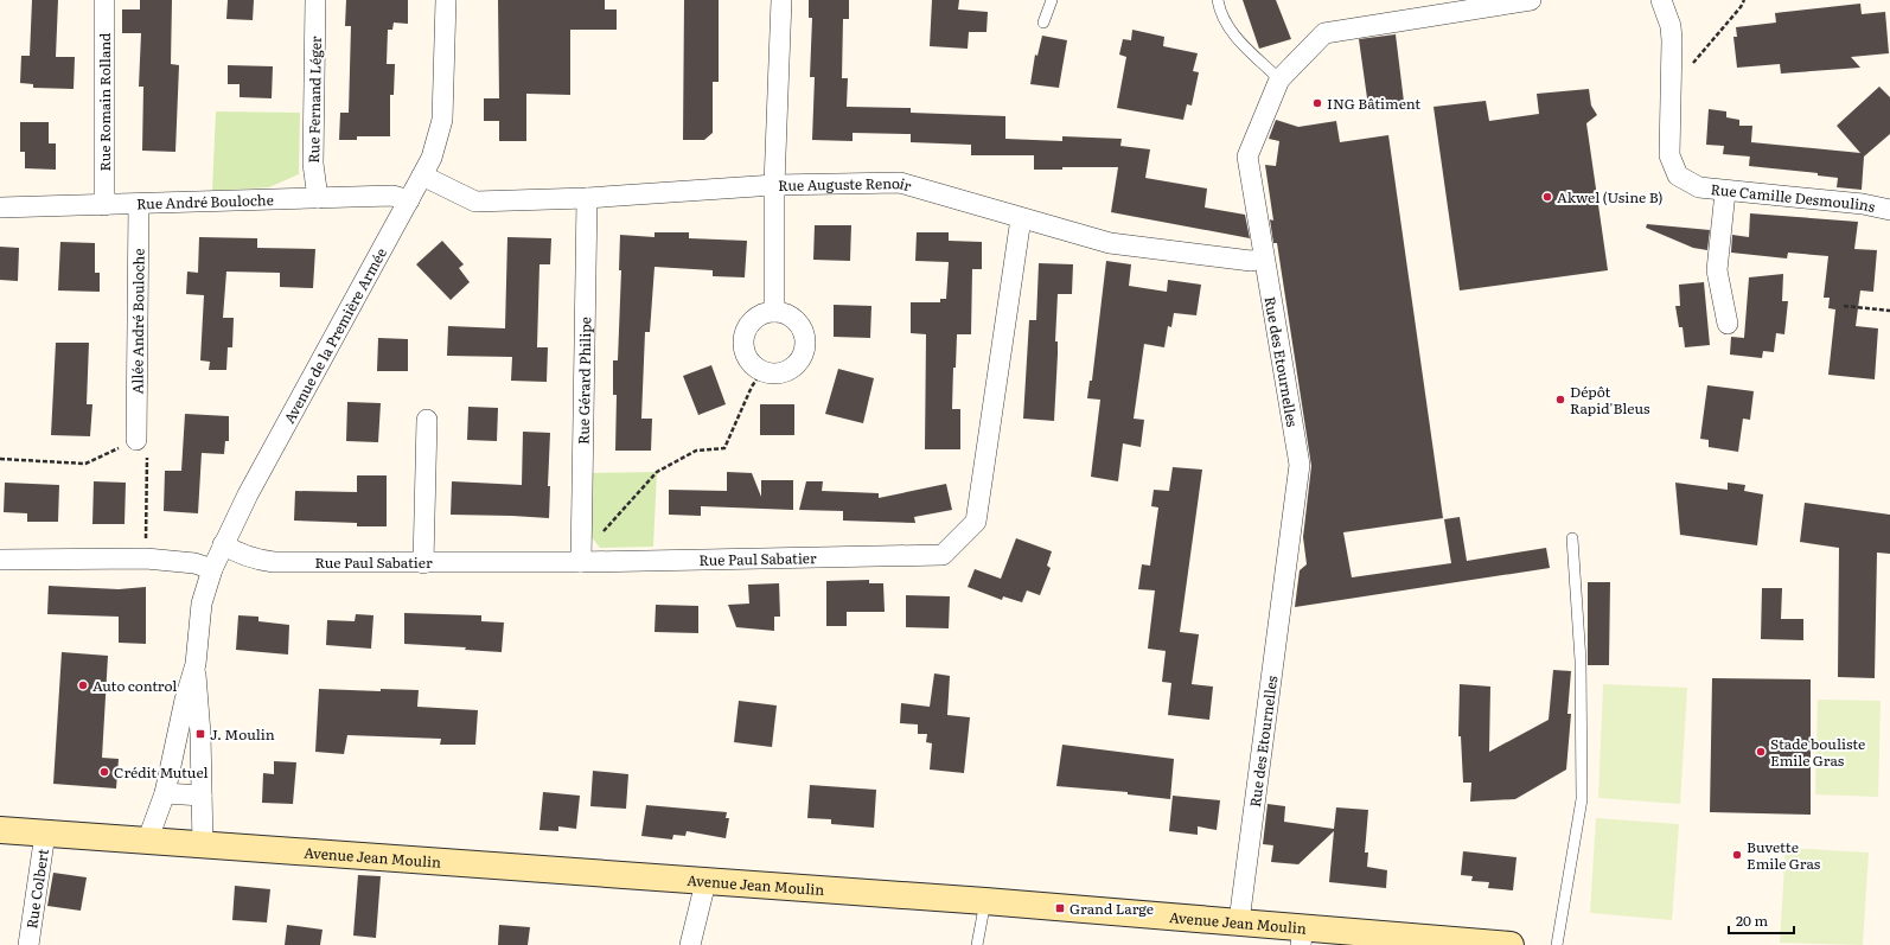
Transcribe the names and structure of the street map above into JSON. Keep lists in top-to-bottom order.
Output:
{
  "streets": {
    "main road": ["Avenue Jean Moulin"],
    "street": [
      "Rue Fernand Léger",
      "Rue Romain Rolland",
      "Rue Auguste Renoir",
      "Rue Camille Desmoulins",
      "Rue André Bouloche",
      "Allée André Bouloche",
      "Avenue de la Première Armée",
      "Rue des Etournelles",
      "Rue Gérard Philipe",
      "Rue Paul Sabatier",
      "Rue Colbert"
    ]
  },
  "crossings": [
    ["Rue Fernand Léger", "Rue André Bouloche"],
    ["Rue Romain Rolland", "Rue André Bouloche"],
    ["Rue Auguste Renoir", "Avenue de la Première Armée"],
    ["Rue Auguste Renoir", "Rue des Etournelles"],
    ["Rue Auguste Renoir", "Rue Gérard Philipe"],
    ["Rue Auguste Renoir", "Rue Paul Sabatier"],
    ["Rue André Bouloche", "Allée André Bouloche"],
    ["Rue André Bouloche", "Avenue de la Première Armée"],
    ["Avenue de la Première Armée", "Rue Paul Sabatier"],
    ["Avenue de la Première Armée", "Avenue Jean Moulin"],
    ["Rue des Etournelles", "Avenue Jean Moulin"],
    ["Rue Gérard Philipe", "Rue Paul Sabatier"],
    ["Avenue Jean Moulin", "Rue Colbert"]
  ],
  "places": {
    "other": [
      "ING Bâtiment",
      "Akwel (Usine B)",
      "Dépôt Rapid'Bleus",
      "Auto control",
      "Stade bouliste Emile Gras",
      "Crédit Mutuel",
      "Buvette Emile Gras"
    ],
    "transit": ["J. Moulin", "Grand Large"]
  },
  "scale_bar": "20 m"
}
